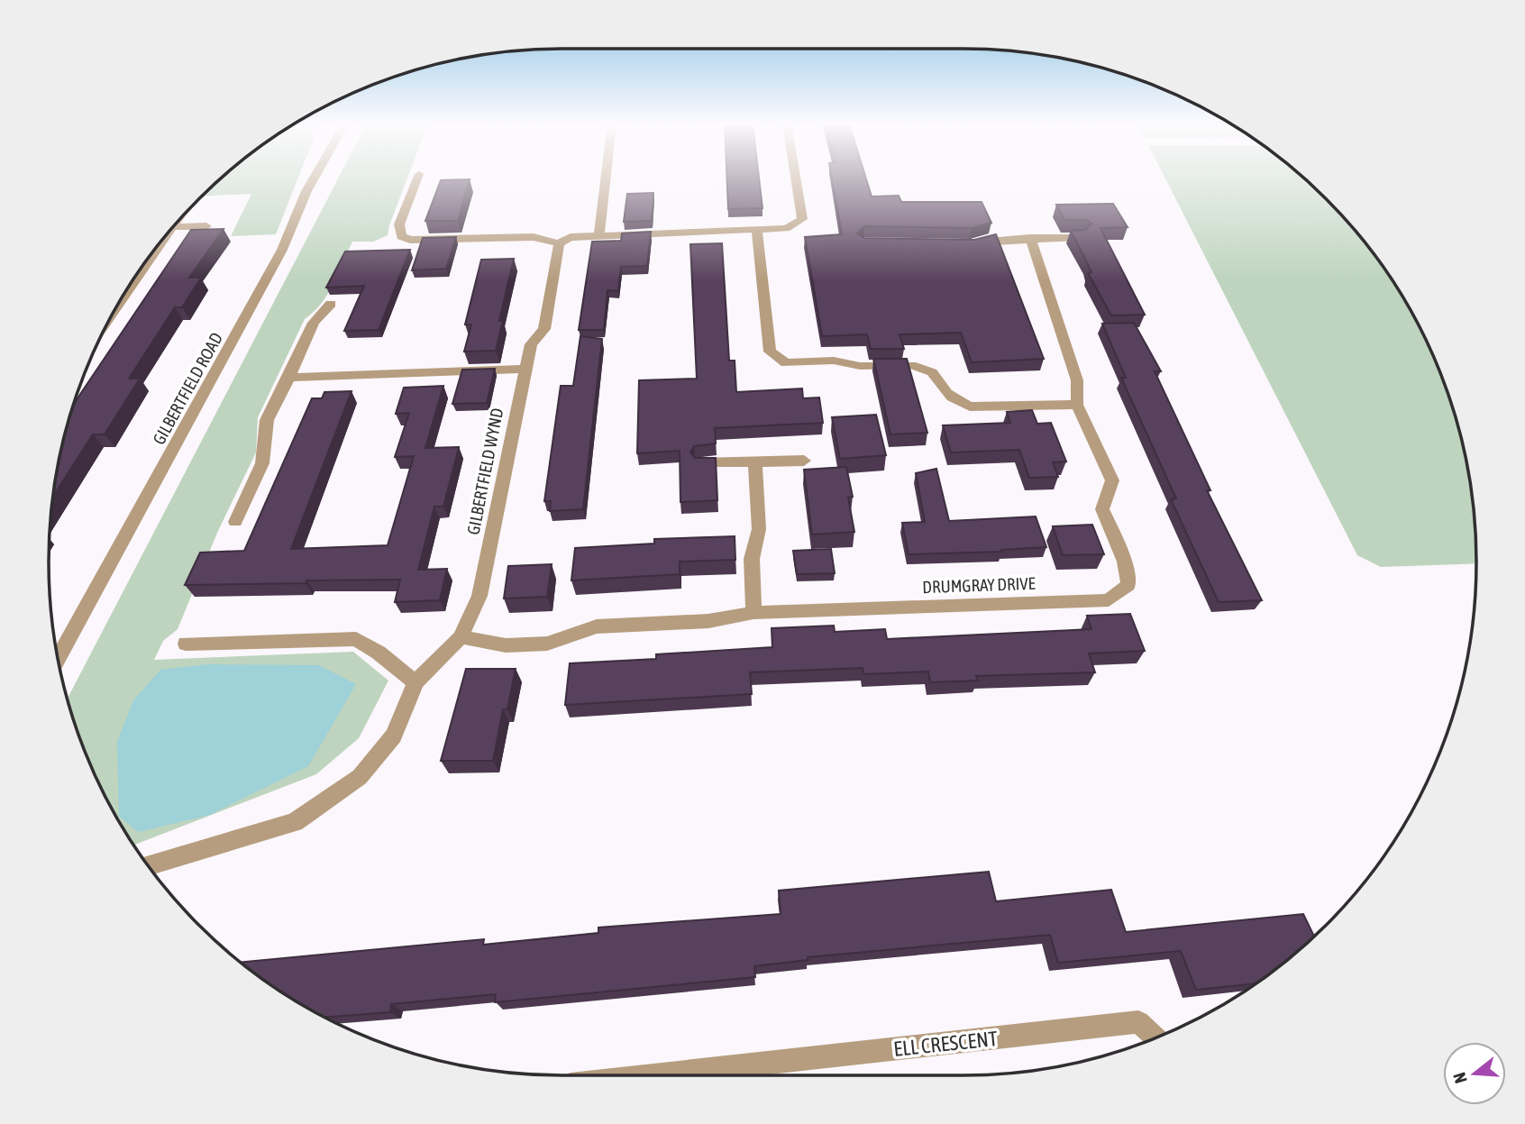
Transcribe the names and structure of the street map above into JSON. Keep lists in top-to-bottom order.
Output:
{
  "streets": {
    "street": [
      "GILBERTFIELD ROAD",
      "GILBERTFIELD WYND",
      "DRUMGRAY DRIVE",
      "ELL CRESCENT"
    ]
  },
  "crossings": [
    ["GILBERTFIELD WYND", "DRUMGRAY DRIVE"]
  ],
  "north": "left"
}
